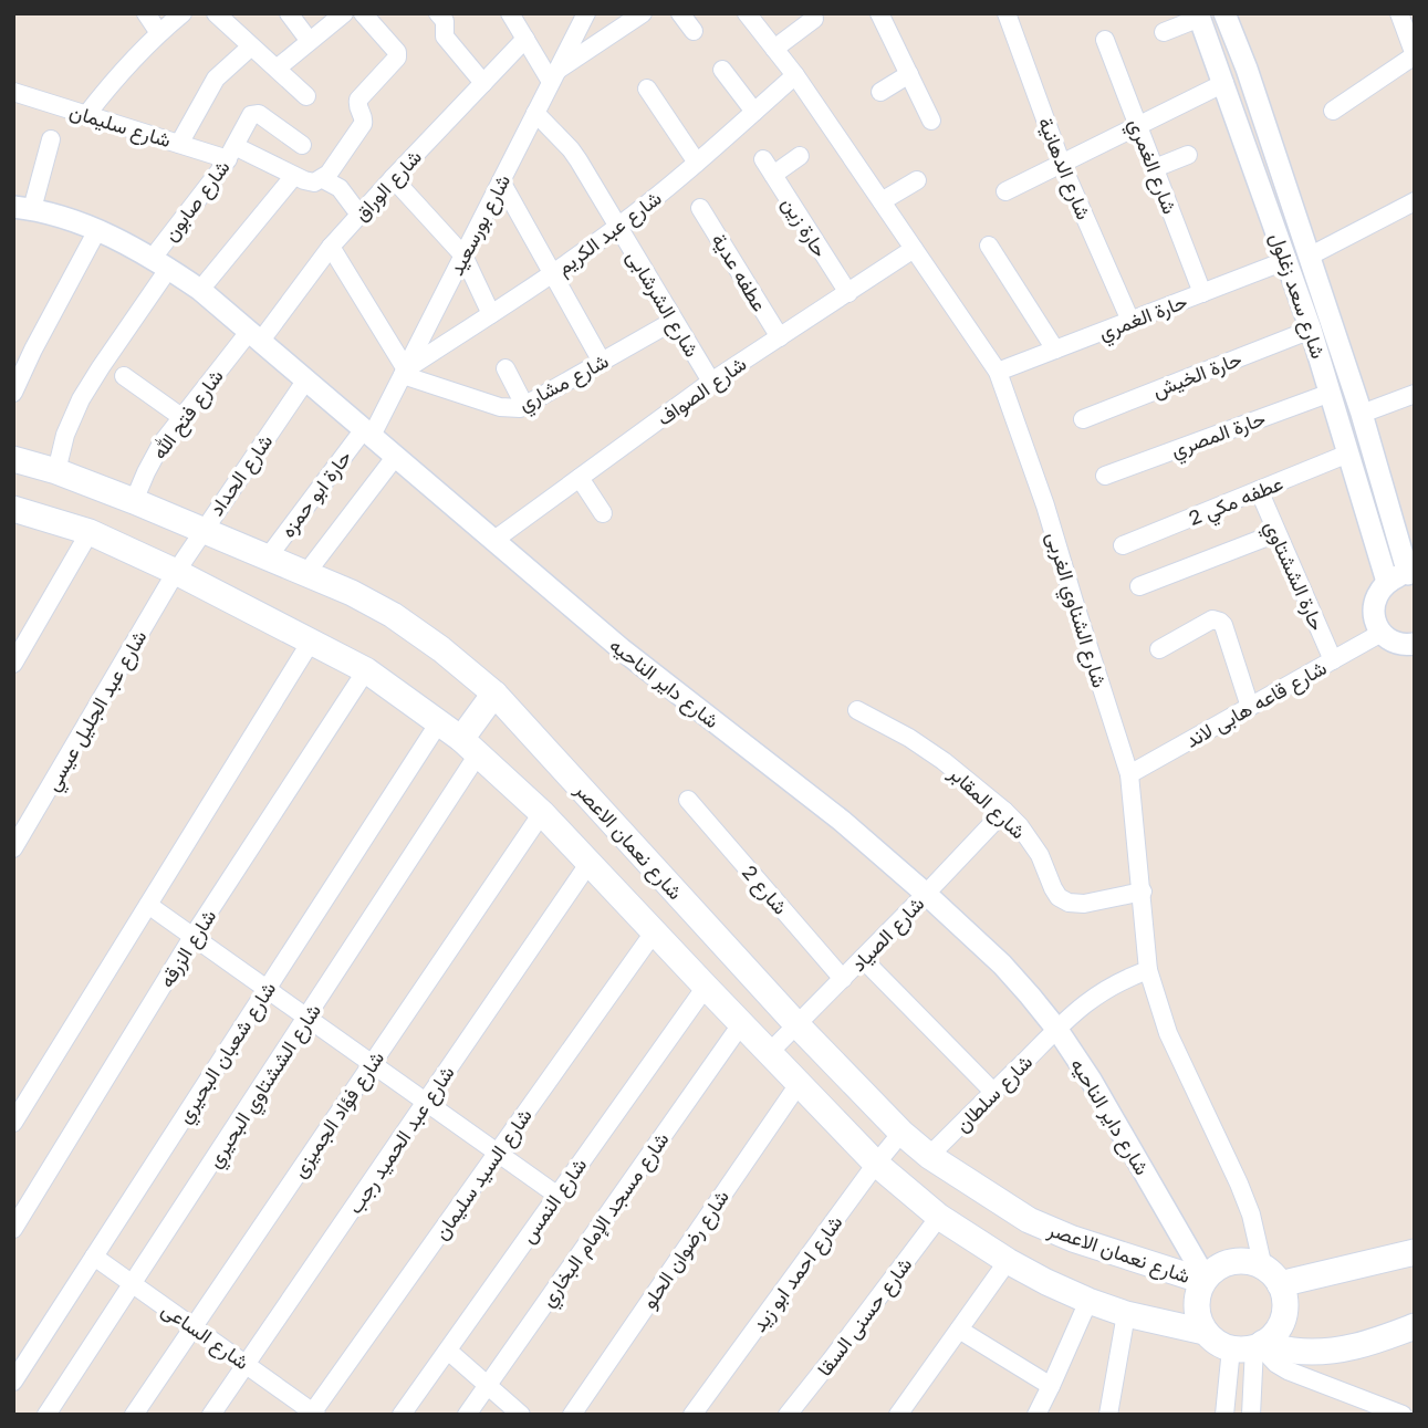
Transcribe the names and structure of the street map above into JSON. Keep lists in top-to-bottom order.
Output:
{
  "streets": {
    "main road": ["شارع نعمان الاعصر"],
    "street": [
      "شارع سليمان",
      "شارع الغمري",
      "شارع الدهانية",
      "شارع الوراق",
      "شارع صابون",
      "شارع بورسعيد",
      "حارة زين",
      "شارع عبد الكريم",
      "عطفه عدية",
      "شارع سعد زغلول",
      "شارع الشرشابى",
      "حارة الغمري",
      "حارة الخيش",
      "شارع مشاري",
      "شارع الصواف",
      "شارع فتح الله",
      "حارة المصري",
      "شارع الحداد",
      "حارة ابو حمزه",
      "عطفه مكي 2",
      "حارة الششتاوي",
      "شارع الشناوي الغربى",
      "شارع داير الناحيه",
      "شارع قاعه هابى لاند",
      "شارع عبد الجليل عيسي",
      "شارع المقابر",
      "شارع 2",
      "شارع الصياد",
      "شارع الزرقه",
      "شارع شعبان البحيري",
      "شارع الششتاوي البحيري",
      "شارع سلطان",
      "شارع فؤاد الجميزى",
      "شارع عبد الحميد رجب",
      "شارع السيد سليمان",
      "شارع النمس",
      "شارع مسجد الإمام البخاري",
      "شارع رضوان الحلو",
      "شارع احمد ابو زيد",
      "شارع حسنى السقا",
      "شارع الساعى"
    ]
  },
  "crossings": [
    ["شارع سليمان", "شارع صابون"],
    ["شارع الغمري", "حارة الغمري"],
    ["شارع الدهانية", "حارة الغمري"],
    ["شارع الوراق", "شارع فتح الله"],
    ["شارع الوراق", "شارع داير الناحيه"],
    ["شارع صابون", "شارع داير الناحيه"],
    ["شارع صابون", "شارع نعمان الاعصر"],
    ["شارع بورسعيد", "شارع عبد الكريم"],
    ["شارع بورسعيد", "شارع الشرشابى"],
    ["شارع بورسعيد", "شارع مشاري"],
    ["شارع بورسعيد", "حارة ابو حمزه"],
    ["شارع بورسعيد", "شارع داير الناحيه"],
    ["حارة زين", "شارع الصواف"],
    ["شارع عبد الكريم", "شارع الشرشابى"],
    ["شارع عبد الكريم", "شارع مشاري"],
    ["شارع عبد الكريم", "شارع الشناوي الغربى"],
    ["عطفه عدية", "شارع الصواف"],
    ["شارع سعد زغلول", "حارة الغمري"],
    ["شارع سعد زغلول", "حارة الخيش"],
    ["شارع سعد زغلول", "حارة المصري"],
    ["شارع سعد زغلول", "عطفه مكي 2"],
    ["شارع الشرشابى", "شارع مشاري"],
    ["شارع الشرشابى", "شارع الصواف"],
    ["حارة الغمري", "شارع الشناوي الغربى"],
    ["شارع الصواف", "شارع الشناوي الغربى"],
    ["شارع الصواف", "شارع داير الناحيه"],
    ["شارع فتح الله", "شارع داير الناحيه"],
    ["شارع فتح الله", "شارع نعمان الاعصر"],
    ["شارع الحداد", "شارع داير الناحيه"],
    ["شارع الحداد", "شارع عبد الجليل عيسي"],
    ["شارع الحداد", "شارع نعمان الاعصر"],
    ["حارة ابو حمزه", "شارع داير الناحيه"],
    ["حارة ابو حمزه", "شارع نعمان الاعصر"],
    ["عطفه مكي 2", "حارة الششتاوي"],
    ["حارة الششتاوي", "شارع قاعه هابى لاند"],
    ["شارع الشناوي الغربى", "شارع داير الناحيه"],
    ["شارع الشناوي الغربى", "شارع قاعه هابى لاند"],
    ["شارع الشناوي الغربى", "شارع المقابر"],
    ["شارع الشناوي الغربى", "شارع نعمان الاعصر"],
    ["شارع الشناوي الغربى", "شارع سلطان"],
    ["شارع داير الناحيه", "شارع نعمان الاعصر"],
    ["شارع داير الناحيه", "شارع الصياد"],
    ["شارع داير الناحيه", "شارع سلطان"],
    ["شارع المقابر", "شارع الصياد"],
    ["شارع نعمان الاعصر", "شارع الصياد"],
    ["شارع نعمان الاعصر", "شارع سلطان"],
    ["شارع نعمان الاعصر", "شارع احمد ابو زيد"],
    ["شارع 2", "شارع الصياد"],
    ["شارع شعبان البحيري", "شارع الساعى"],
    ["شارع الششتاوي البحيري", "شارع الساعى"],
    ["شارع فؤاد الجميزى", "شارع الساعى"],
    ["شارع عبد الحميد رجب", "شارع الساعى"],
    ["شارع السيد سليمان", "شارع الساعى"]
  ]
}
